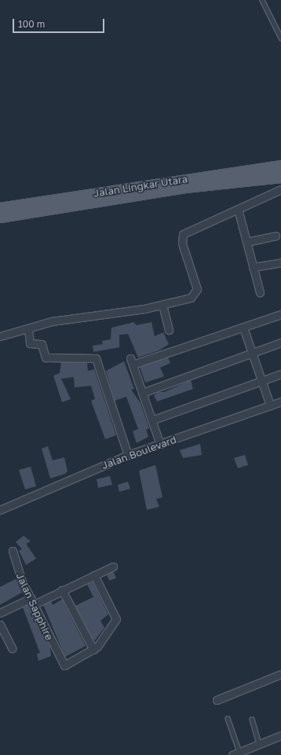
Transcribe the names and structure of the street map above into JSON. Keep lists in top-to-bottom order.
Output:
{
  "streets": {
    "main road": ["Jalan Lingkar Utara"],
    "street": ["Jalan Boulevard", "Jalan Sapphire"]
  },
  "scale_bar": "100 m"
}
